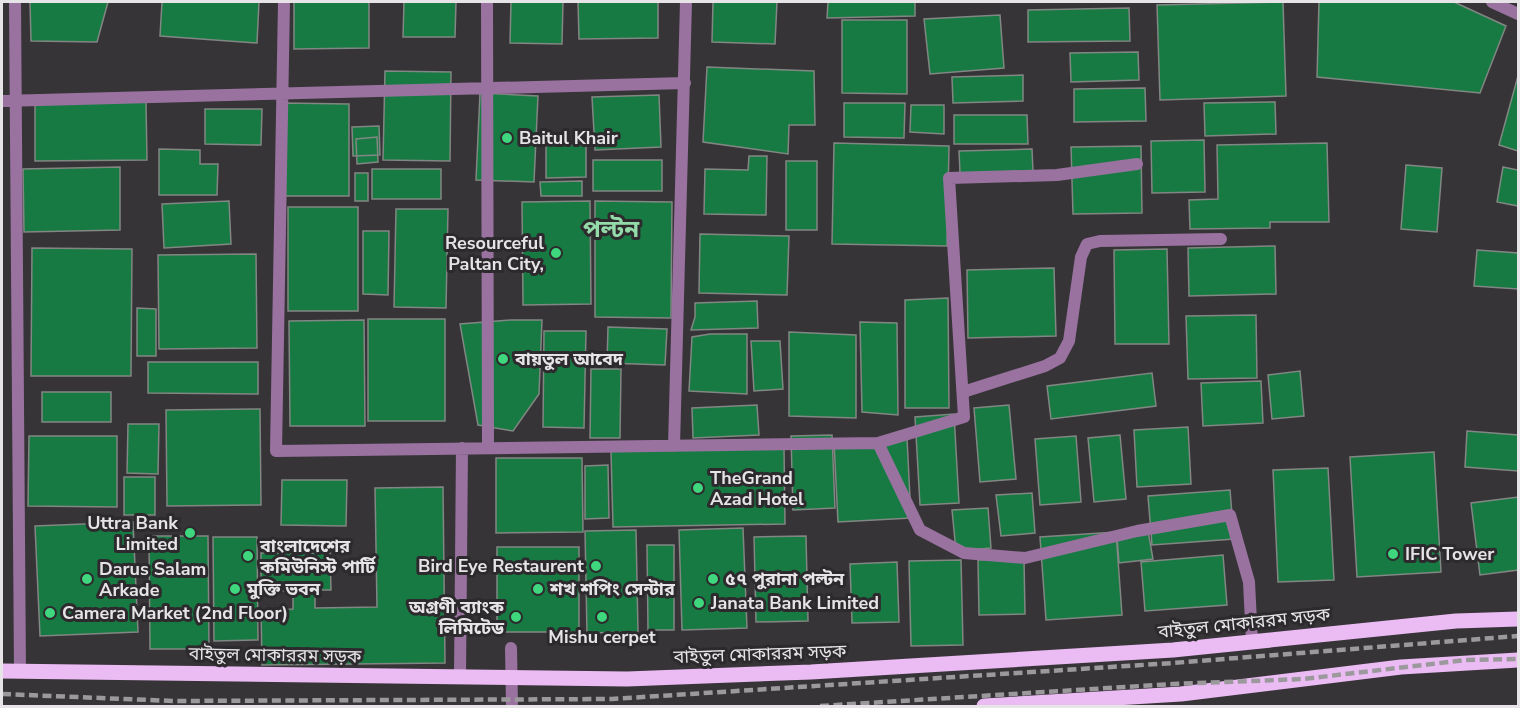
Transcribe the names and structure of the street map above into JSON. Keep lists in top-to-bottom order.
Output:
{
  "streets": {
    "main road": ["বাইতুল মোকাররম সড়ক"]
  },
  "districts": ["পল্টন"],
  "places": [
    "Baitul Khair",
    "Resourceful Paltan City,",
    "বায়তুল আবেদ",
    "TheGrand Azad Hotel",
    "Uttra Bank Limited",
    "IFIC Tower",
    "বাংলাদেশের কমিউনিস্ট পার্টি",
    "Bird Eye Restaurent",
    "Darus Salam Arkade",
    "৫৭ পুরানা পল্টন",
    "মুক্তি ভবন",
    "শখ শপিং সেন্টার",
    "Janata Bank Limited",
    "Camera Market (2nd Floor)",
    "অগ্রণী ব্যাংক লিমিটেড",
    "Mishu cerpet"
  ]
}
